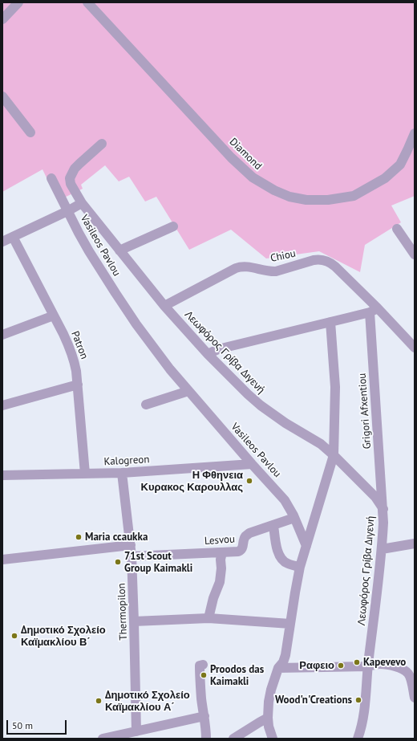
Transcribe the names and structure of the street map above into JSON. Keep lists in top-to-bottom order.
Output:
{
  "streets": {
    "street": [
      "Diamond",
      "Vasileos Pavlou",
      "Chiou",
      "Patron",
      "Λεωφόρος Γρίβα Διγενή",
      "Grigori Afxentiou",
      "Kalogreon",
      "Lesvou",
      "Thermopilon"
    ]
  },
  "crossings": [
    ["Vasileos Pavlou", "Kalogreon"],
    ["Vasileos Pavlou", "Lesvou"],
    ["Chiou", "Λεωφόρος Γρίβα Διγενή"],
    ["Chiou", "Grigori Afxentiou"],
    ["Patron", "Kalogreon"],
    ["Λεωφόρος Γρίβα Διγενή", "Grigori Afxentiou"],
    ["Kalogreon", "Thermopilon"],
    ["Lesvou", "Thermopilon"]
  ],
  "places": [
    "Η Φθηνεια Κυρακος Καρουλλας",
    "Maria ccaukka",
    "71st Scout Group Kaimakli",
    "Δημοτικό Σχολείο Καϊμακλίου Β΄",
    "Kapevevo",
    "Ραφειο",
    "Proodos das Kaimakli",
    "Wood'n'Creations",
    "Δημοτικό Σχολείο Καϊμακλίου Α΄"
  ],
  "scale_bar": "50 m"
}
